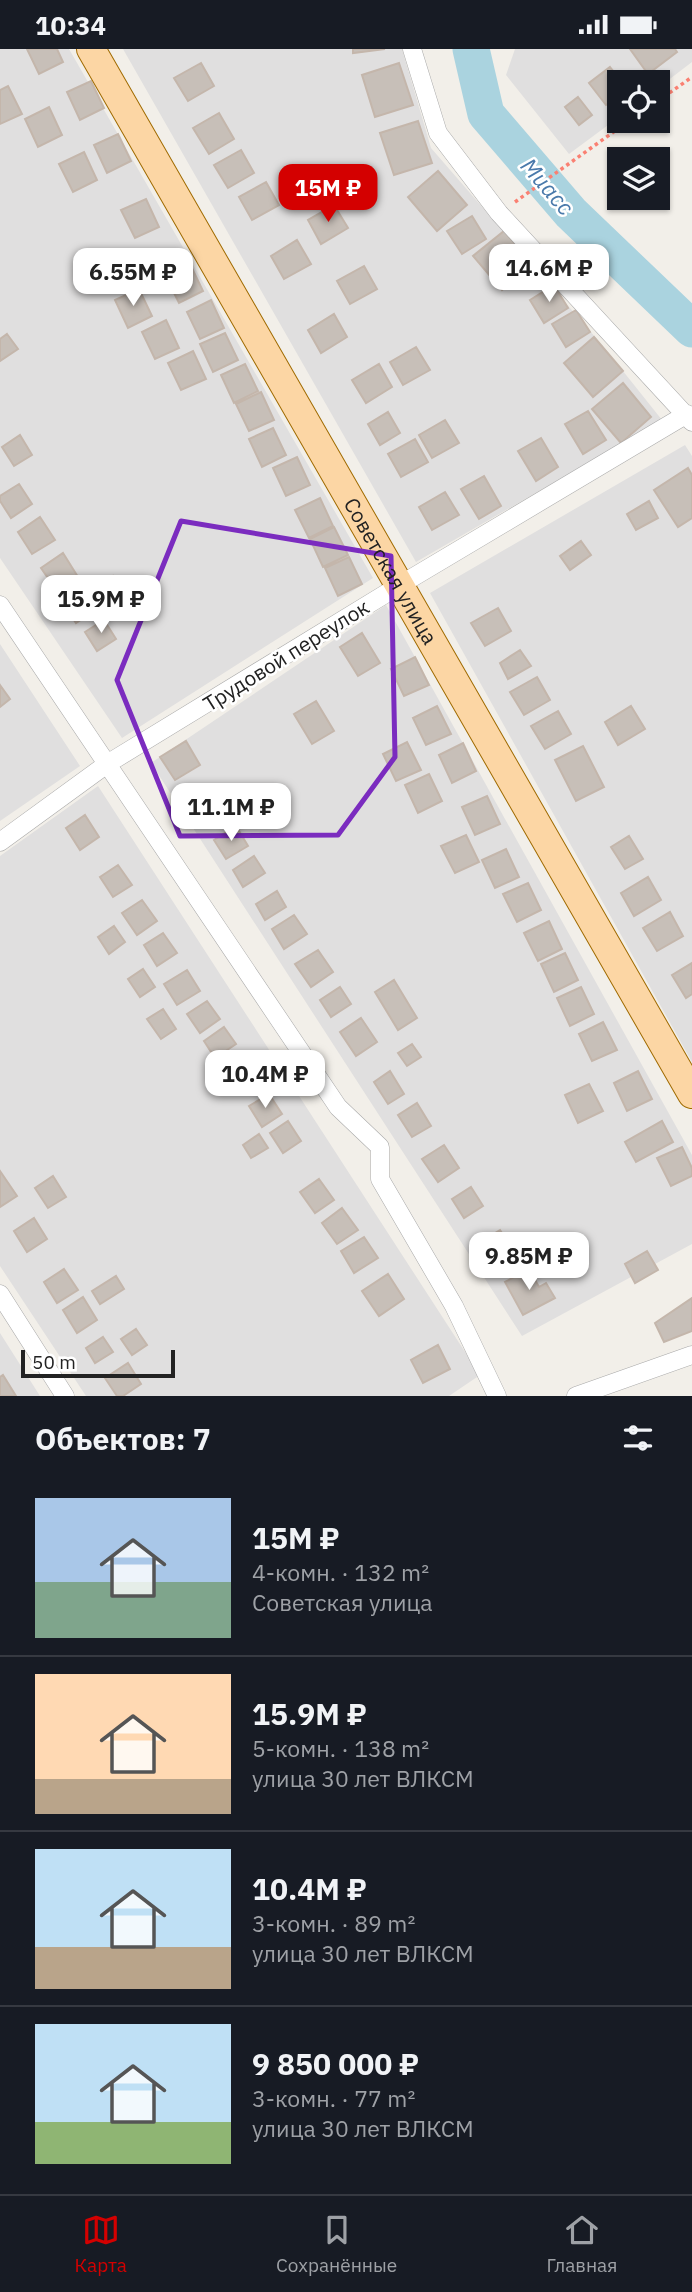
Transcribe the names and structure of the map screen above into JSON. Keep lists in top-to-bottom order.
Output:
{
  "streets": {
    "main road": ["Советская улица"],
    "street": ["Трудовой переулок"]
  },
  "crossings": [
    ["Советская улица", "Трудовой переулок"]
  ],
  "water": ["Миасс"],
  "scale_bar": "50 m",
  "page": {
    "status": "10:34",
    "price": [
      "15M ₽",
      "14.6M ₽",
      "6.55M ₽",
      "15.9M ₽",
      "11.1M ₽",
      "10.4M ₽",
      "9.85M ₽"
    ],
    "scale": "50 m",
    "heading": "Объектов: 7",
    "list": [
      {
        "name": "15M ₽",
        "note": "4-комн. · 132 m² · Советская улица"
      },
      {
        "name": "15.9M ₽",
        "note": "5-комн. · 138 m² · улица 30 лет ВЛКСМ"
      },
      {
        "name": "10.4M ₽",
        "note": "3-комн. · 89 m² · улица 30 лет ВЛКСМ"
      },
      {
        "name": "9 850 000 ₽",
        "note": "3-комн. · 77 m² · улица 30 лет ВЛКСМ"
      }
    ],
    "tabs": ["Карта", "Сохранённые", "Главная"]
  }
}
